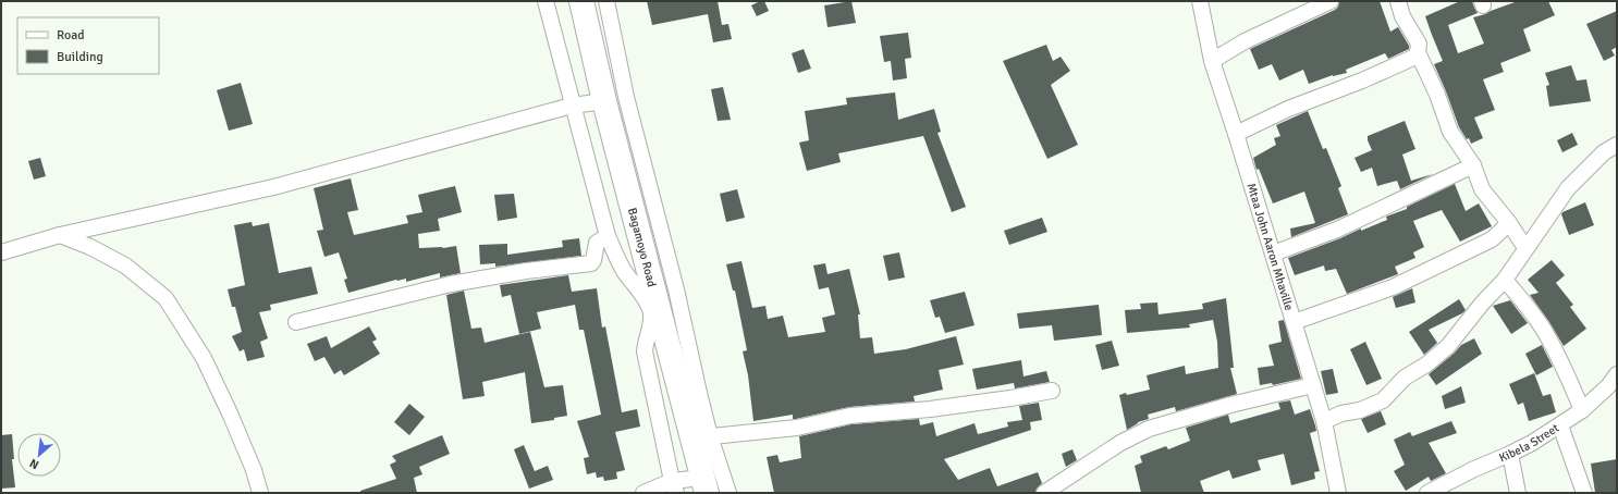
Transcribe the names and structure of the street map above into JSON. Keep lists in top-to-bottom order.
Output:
{
  "streets": {
    "highway": ["Bagamoyo Road"],
    "street": ["Mtaa John Aaron Mhaville", "Kibela Street"]
  },
  "legend": ["Road", "Building"],
  "north": "bottom left"
}
